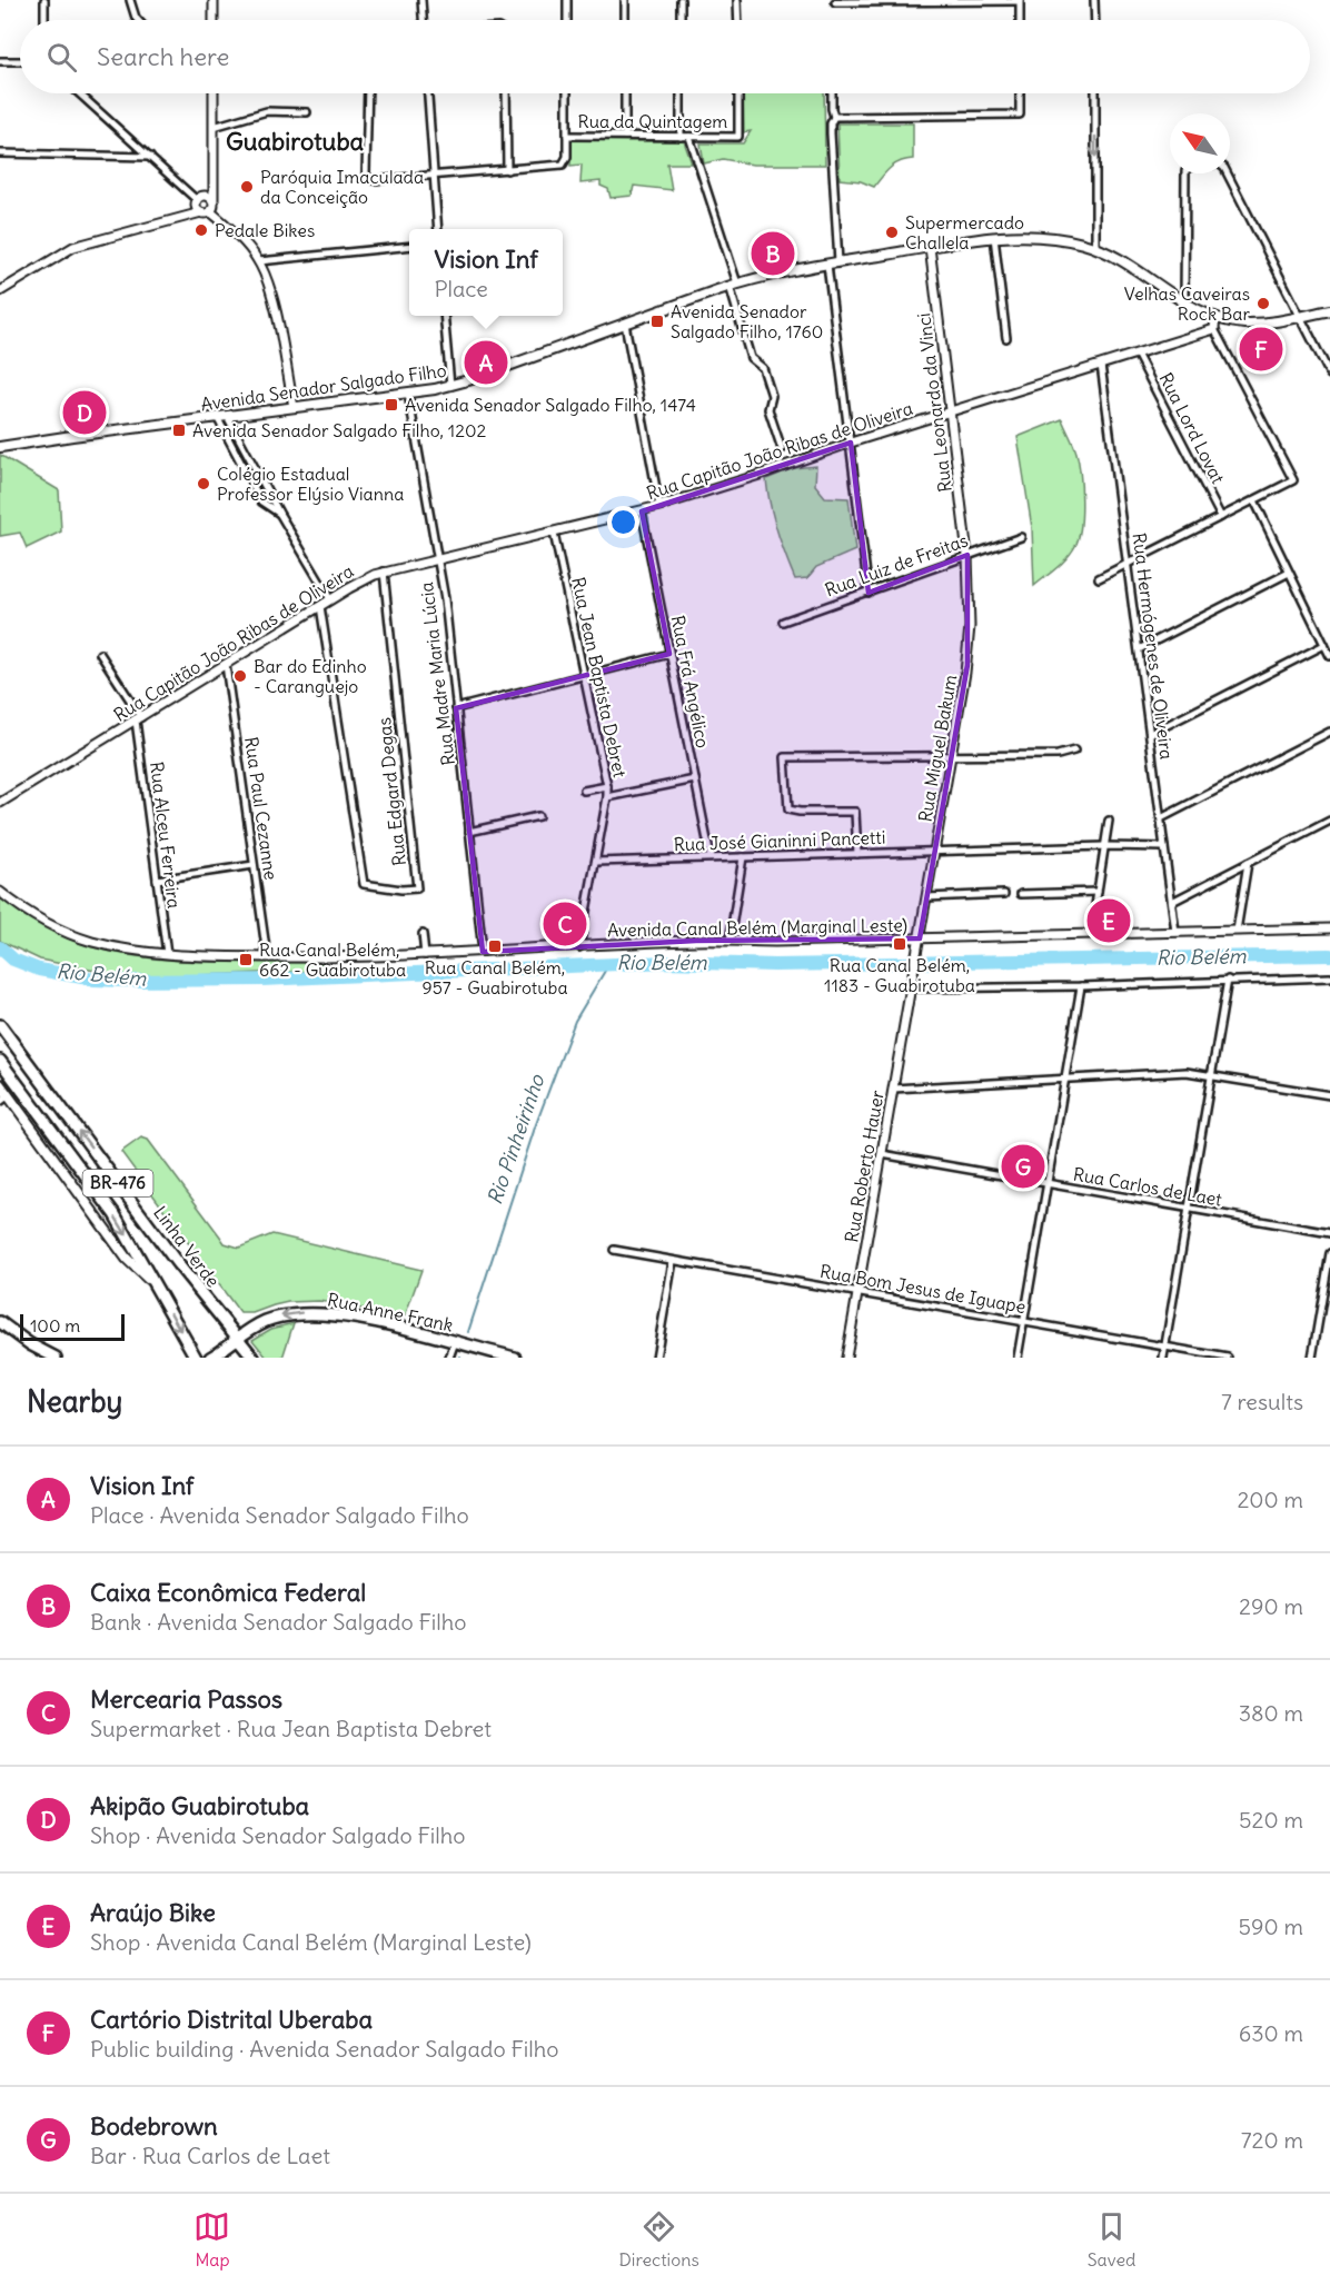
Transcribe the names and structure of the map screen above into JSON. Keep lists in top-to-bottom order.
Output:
{
  "streets": {
    "main road": [
      "Avenida Senador Salgado Filho",
      "BR-476",
      "Linha Verde",
      "Rua Anne Frank"
    ],
    "street": [
      "Rua da Quintagem",
      "Rua Leonardo da Vinci",
      "Rua Lord Lovat",
      "Rua Capitão João Ribas de Oliveira",
      "Rua Luiz de Freitas",
      "Rua Hermógenes de Oliveira",
      "Rua Madre Maria Lúcia",
      "Rua Jean Baptista Debret",
      "Rua Frá Angélico",
      "Rua Miguel Bakum",
      "Rua Edgard Degas",
      "Rua Paul Cezanne",
      "Rua Alceu Ferreira",
      "Rua José Gianinni Pancetti",
      "Avenida Canal Belém (Marginal Leste)",
      "Rua Roberto Hauer",
      "Rua Carlos de Laet",
      "Rua Bom Jesus de Iguape"
    ]
  },
  "crossings": [
    ["Avenida Senador Salgado Filho", "Rua Leonardo da Vinci"],
    ["Avenida Senador Salgado Filho", "Rua Madre Maria Lúcia"],
    ["Rua Leonardo da Vinci", "Rua Capitão João Ribas de Oliveira"],
    ["Rua Leonardo da Vinci", "Rua Luiz de Freitas"],
    ["Rua Leonardo da Vinci", "Rua Miguel Bakum"],
    ["Rua Lord Lovat", "Rua Capitão João Ribas de Oliveira"],
    ["Rua Capitão João Ribas de Oliveira", "Rua Hermógenes de Oliveira"],
    ["Rua Capitão João Ribas de Oliveira", "Rua Madre Maria Lúcia"],
    ["Rua Capitão João Ribas de Oliveira", "Rua Jean Baptista Debret"],
    ["Rua Capitão João Ribas de Oliveira", "Rua Frá Angélico"],
    ["Rua Capitão João Ribas de Oliveira", "Rua Edgard Degas"],
    ["Rua Capitão João Ribas de Oliveira", "Rua Paul Cezanne"],
    ["Rua Capitão João Ribas de Oliveira", "Rua Alceu Ferreira"],
    ["Rua Luiz de Freitas", "Rua Miguel Bakum"],
    ["Rua Hermógenes de Oliveira", "Rua José Gianinni Pancetti"],
    ["Rua Hermógenes de Oliveira", "Avenida Canal Belém (Marginal Leste)"],
    ["Rua Madre Maria Lúcia", "Avenida Canal Belém (Marginal Leste)"],
    ["Rua Jean Baptista Debret", "Rua José Gianinni Pancetti"],
    ["Rua Jean Baptista Debret", "Avenida Canal Belém (Marginal Leste)"],
    ["Rua Frá Angélico", "Rua José Gianinni Pancetti"],
    ["Rua Miguel Bakum", "Rua José Gianinni Pancetti"],
    ["Rua Miguel Bakum", "Avenida Canal Belém (Marginal Leste)"],
    ["Rua Miguel Bakum", "Rua Roberto Hauer"],
    ["Rua Paul Cezanne", "Avenida Canal Belém (Marginal Leste)"],
    ["Rua Alceu Ferreira", "Avenida Canal Belém (Marginal Leste)"],
    ["Avenida Canal Belém (Marginal Leste)", "Rua Roberto Hauer"],
    ["Rua Roberto Hauer", "Rua Carlos de Laet"],
    ["Rua Roberto Hauer", "Rua Bom Jesus de Iguape"],
    ["Linha Verde", "Rua Anne Frank"]
  ],
  "one_way": ["Rua Anne Frank"],
  "districts": ["Guabirotuba"],
  "water": ["Rio Belém", "Rio Pinheirinho"],
  "places": {
    "other": [
      "Paróquia Imaculada da Conceição",
      "Pedale Bikes",
      "Supermercado Challela",
      "Velhas Caveiras Rock Bar",
      "Colégio Estadual Professor Elýsio Vianna",
      "Bar do Edinho - Caranguejo"
    ],
    "transit": [
      "Avenida Senador Salgado Filho, 1760",
      "Avenida Senador Salgado Filho, 1474",
      "Avenida Senador Salgado Filho, 1202",
      "Rua Canal Belém, 1183 - Guabirotuba",
      "Rua Canal Belém, 957 - Guabirotuba",
      "Rua Canal Belém, 662 - Guabirotuba"
    ]
  },
  "scale_bar": "100 m",
  "north": "top left",
  "page": {
    "search": "Search here",
    "popup": ["Vision Inf", "Place"],
    "pins": [
      "B",
      "F",
      "A",
      "D",
      "E",
      "C",
      "G"
    ],
    "scale": "100 m",
    "heading": ["Nearby", "7 results"],
    "list": [
      {
        "mark": "A",
        "name": "Vision Inf",
        "note": "Place · Avenida Senador Salgado Filho",
        "value": "200 m"
      },
      {
        "mark": "B",
        "name": "Caixa Econômica Federal",
        "note": "Bank · Avenida Senador Salgado Filho",
        "value": "290 m"
      },
      {
        "mark": "C",
        "name": "Mercearia Passos",
        "note": "Supermarket · Rua Jean Baptista Debret",
        "value": "380 m"
      },
      {
        "mark": "D",
        "name": "Akipão Guabirotuba",
        "note": "Shop · Avenida Senador Salgado Filho",
        "value": "520 m"
      },
      {
        "mark": "E",
        "name": "Araújo Bike",
        "note": "Shop · Avenida Canal Belém (Marginal Leste)",
        "value": "590 m"
      },
      {
        "mark": "F",
        "name": "Cartório Distrital Uberaba",
        "note": "Public building · Avenida Senador Salgado Filho",
        "value": "630 m"
      },
      {
        "mark": "G",
        "name": "Bodebrown",
        "note": "Bar · Rua Carlos de Laet",
        "value": "720 m"
      }
    ],
    "nav": ["Map", "Directions", "Saved"]
  }
}
